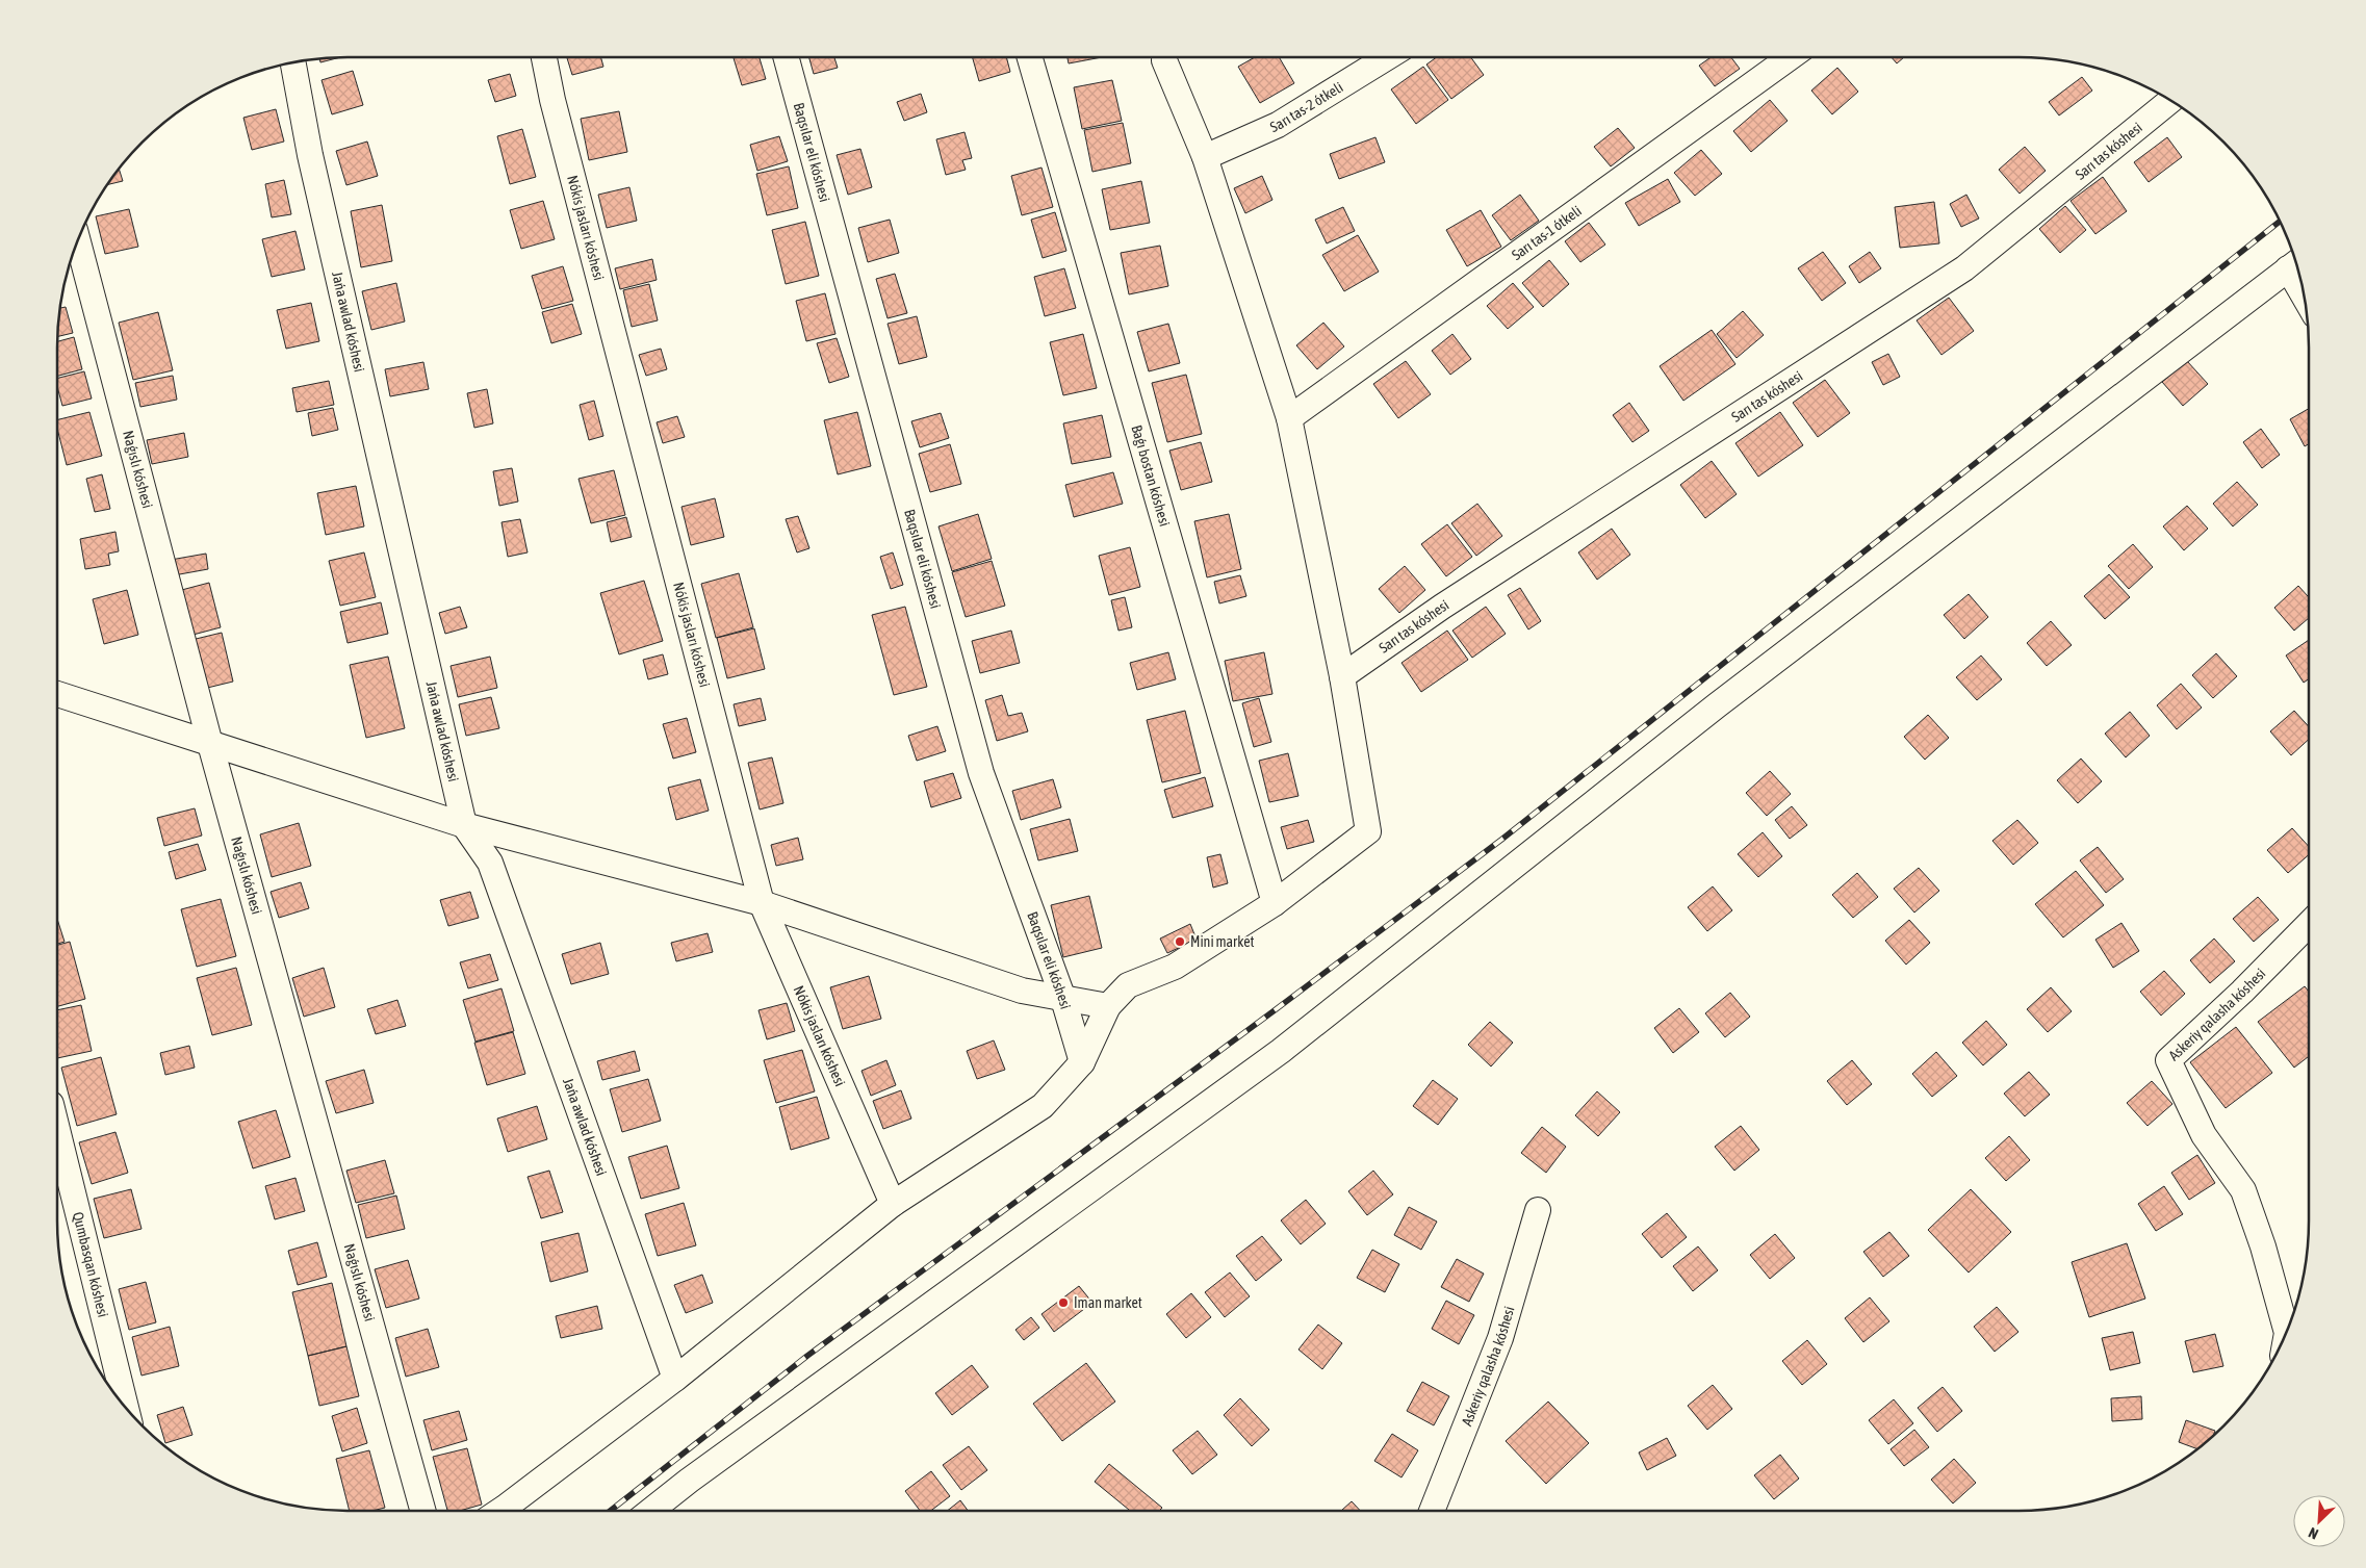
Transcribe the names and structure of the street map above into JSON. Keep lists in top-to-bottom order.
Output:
{
  "streets": {
    "street": [
      "Sarı tas-2 ótkeli",
      "Sarı tas kóshesi",
      "Baqsılar eli kóshesi",
      "Nókis jasları kóshesi",
      "Sarı tas-1 ótkeli",
      "Jańa awlad kóshesi",
      "Naǵıslı kóshesi",
      "Baǵı bostan kóshesi",
      "Askeriy qalasha kóshesi",
      "Qumbasqan kóshesi"
    ]
  },
  "places": ["Mini market", "Iman market"],
  "north": "bottom left"
}
